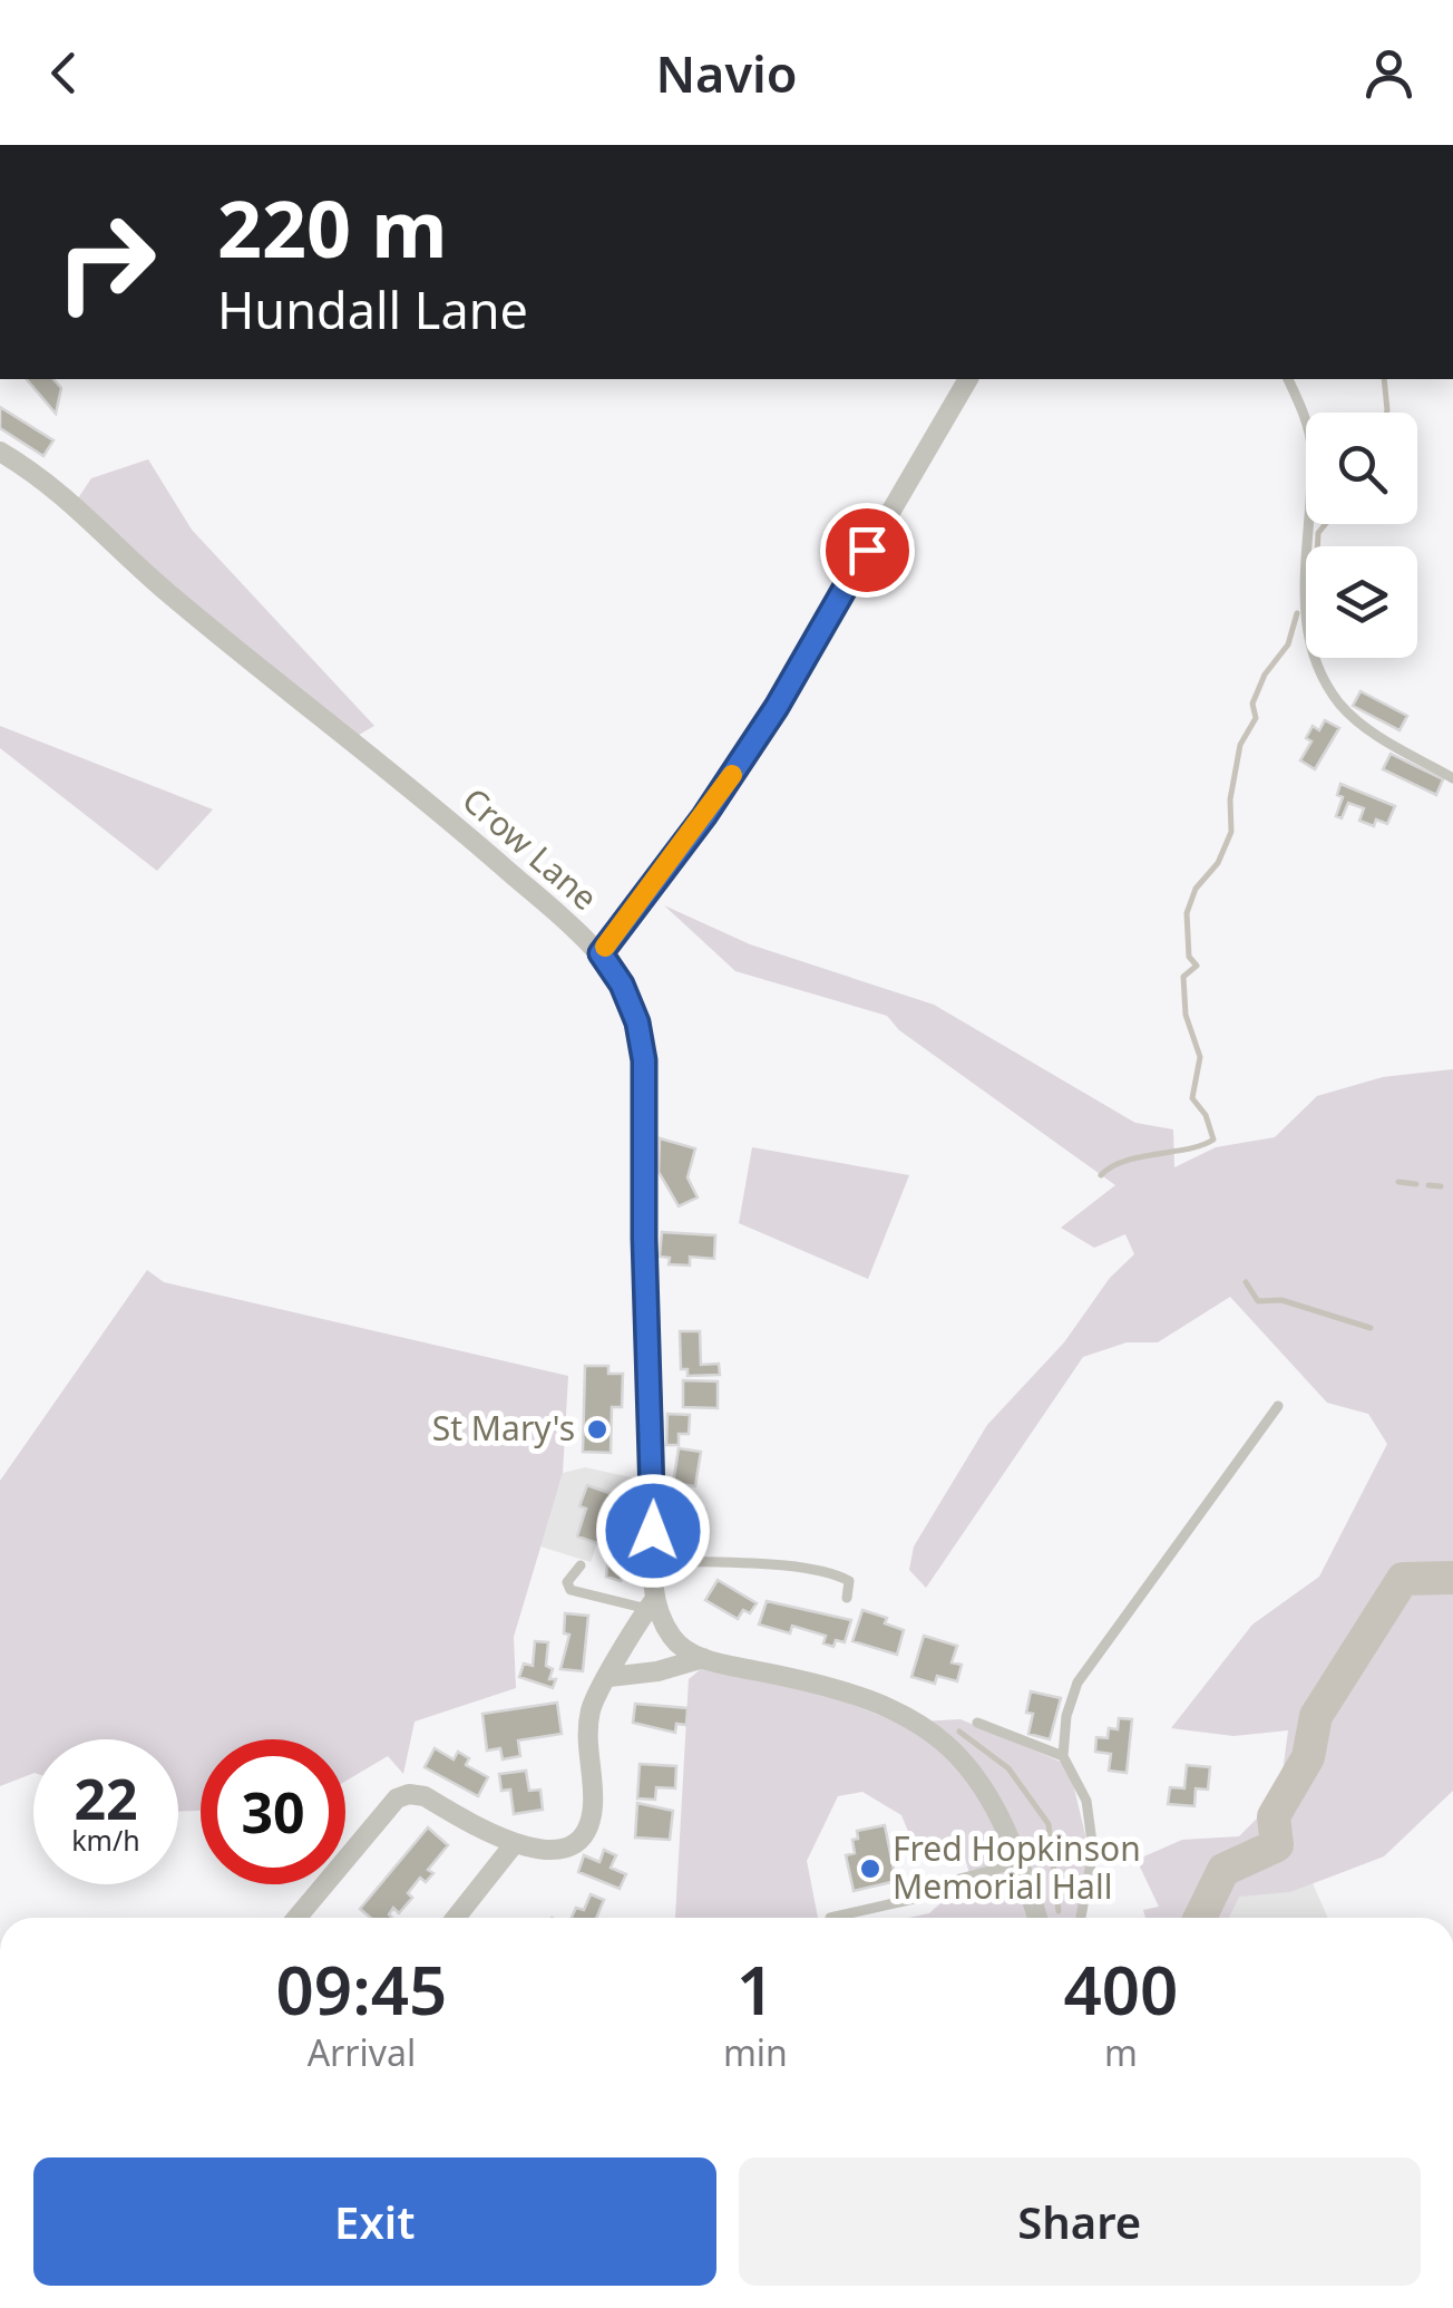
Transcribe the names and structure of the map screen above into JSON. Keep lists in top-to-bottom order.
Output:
{
  "streets": {
    "street": ["Crow Lane"]
  },
  "places": ["St Mary's", "Fred Hopkinson Memorial Hall"],
  "page": {
    "header": "Navio",
    "turn": ["220 m", "Hundall Lane"],
    "speed": "22 km/h",
    "limit": "30",
    "eta": [
      "09:45",
      "Arrival",
      "1",
      "min",
      "400",
      "m"
    ],
    "buttons": ["Exit", "Share"]
  }
}
